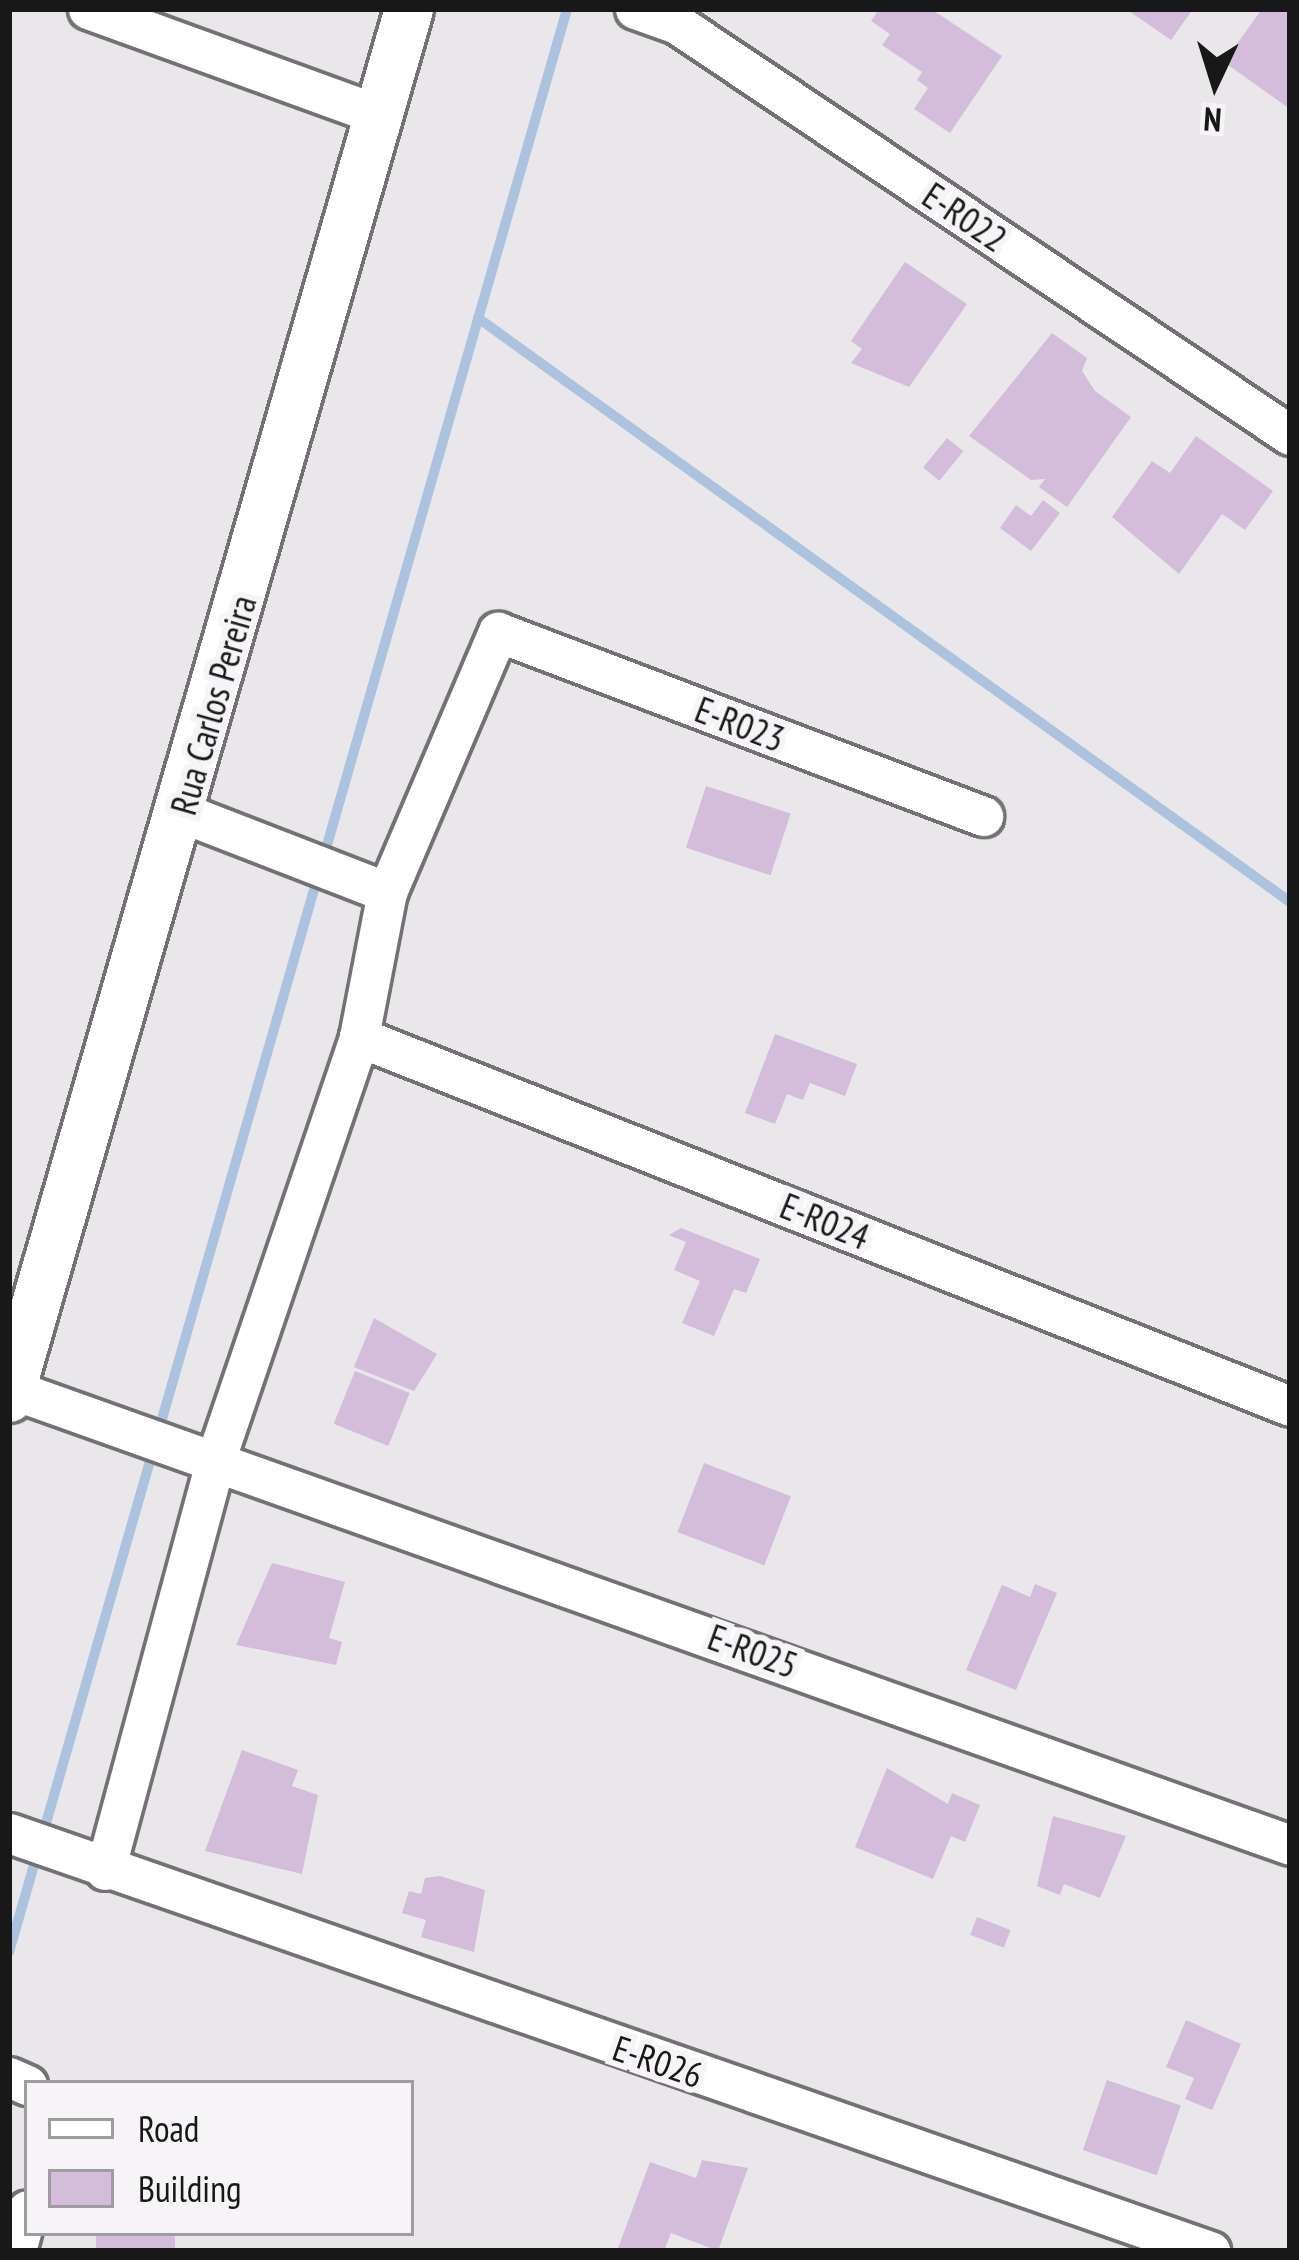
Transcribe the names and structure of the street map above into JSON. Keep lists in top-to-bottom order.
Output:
{
  "streets": {
    "street": [
      "E-R022",
      "Rua Carlos Pereira",
      "E-R023",
      "E-R024",
      "E-R025",
      "E-R026"
    ]
  },
  "crossings": [
    ["Rua Carlos Pereira", "E-R025"]
  ],
  "legend": ["Road", "Building"],
  "north": "bottom"
}
